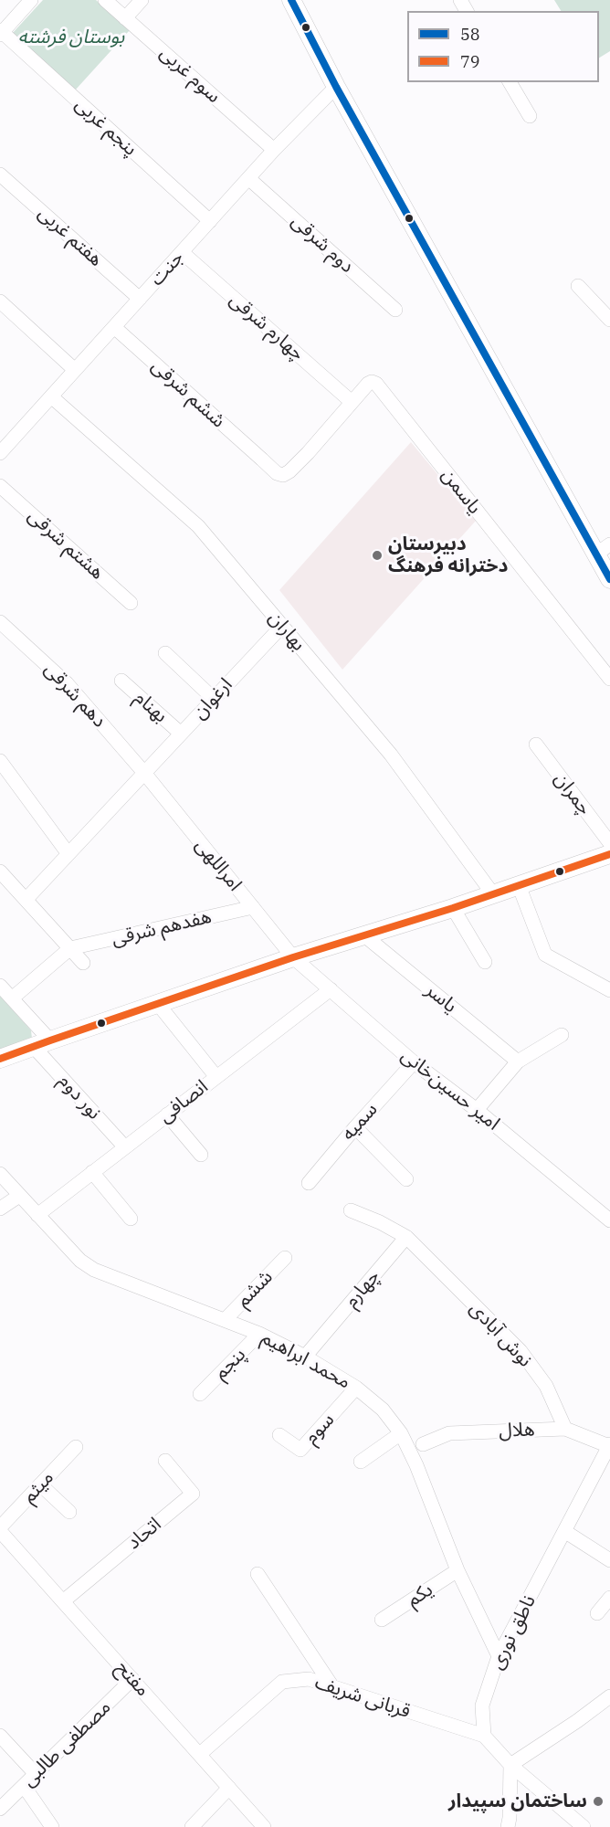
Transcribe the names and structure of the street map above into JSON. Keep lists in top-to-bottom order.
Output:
{
  "streets": {
    "street": [
      "سوم غربی",
      "پنجم غربی",
      "هفتم غربی",
      "دوم شرقی",
      "جنت",
      "چهارم شرقی",
      "ششم شرقی",
      "یاسمن",
      "هشتم شرقی",
      "بهاران",
      "دهم شرقی",
      "ارغوان",
      "بهنام",
      "چمران",
      "امراللهی",
      "هفدهم شرقی",
      "یاسر",
      "امیر حسین‌خانی",
      "نور دوم",
      "انصافی",
      "سمیه",
      "ششم",
      "چهارم",
      "نوش آبادی",
      "محمد ابراهیم",
      "پنجم",
      "سوم",
      "هلال",
      "میثم",
      "اتحاد",
      "یکم",
      "ناطق نوری",
      "مفتح",
      "قربانی شریف",
      "مصطفی طالبی"
    ]
  },
  "crossings": [
    ["سوم غربی", "جنت"],
    ["پنجم غربی", "جنت"],
    ["هفتم غربی", "جنت"],
    ["دوم شرقی", "جنت"],
    ["جنت", "چهارم شرقی"],
    ["جنت", "ششم شرقی"],
    ["جنت", "بهاران"],
    ["چهارم شرقی", "یاسمن"],
    ["ششم شرقی", "یاسمن"],
    ["بهاران", "ارغوان"],
    ["دهم شرقی", "ارغوان"],
    ["دهم شرقی", "امراللهی"],
    ["ارغوان", "بهنام"],
    ["ارغوان", "امراللهی"],
    ["امراللهی", "هفدهم شرقی"],
    ["امراللهی", "امیر حسین‌خانی"],
    ["هفدهم شرقی", "نور دوم"],
    ["امیر حسین‌خانی", "انصافی"],
    ["امیر حسین‌خانی", "سمیه"],
    ["نور دوم", "انصافی"],
    ["انصافی", "محمد ابراهیم"],
    ["ششم", "محمد ابراهیم"],
    ["چهارم", "نوش آبادی"],
    ["چهارم", "محمد ابراهیم"],
    ["نوش آبادی", "هلال"],
    ["محمد ابراهیم", "پنجم"],
    ["محمد ابراهیم", "سوم"],
    ["محمد ابراهیم", "یکم"],
    ["محمد ابراهیم", "ناطق نوری"],
    ["هلال", "ناطق نوری"],
    ["میثم", "مفتح"],
    ["اتحاد", "مفتح"],
    ["ناطق نوری", "قربانی شریف"],
    ["مفتح", "قربانی شریف"],
    ["مفتح", "مصطفی طالبی"]
  ],
  "parks": ["بوستان فرشته"],
  "places": ["دبیرستان دخترانه فرهنگ", "ساختمان سپیدار"],
  "lines": ["transit line 58", "transit line 79"],
  "legend": ["58", "79"]
}
